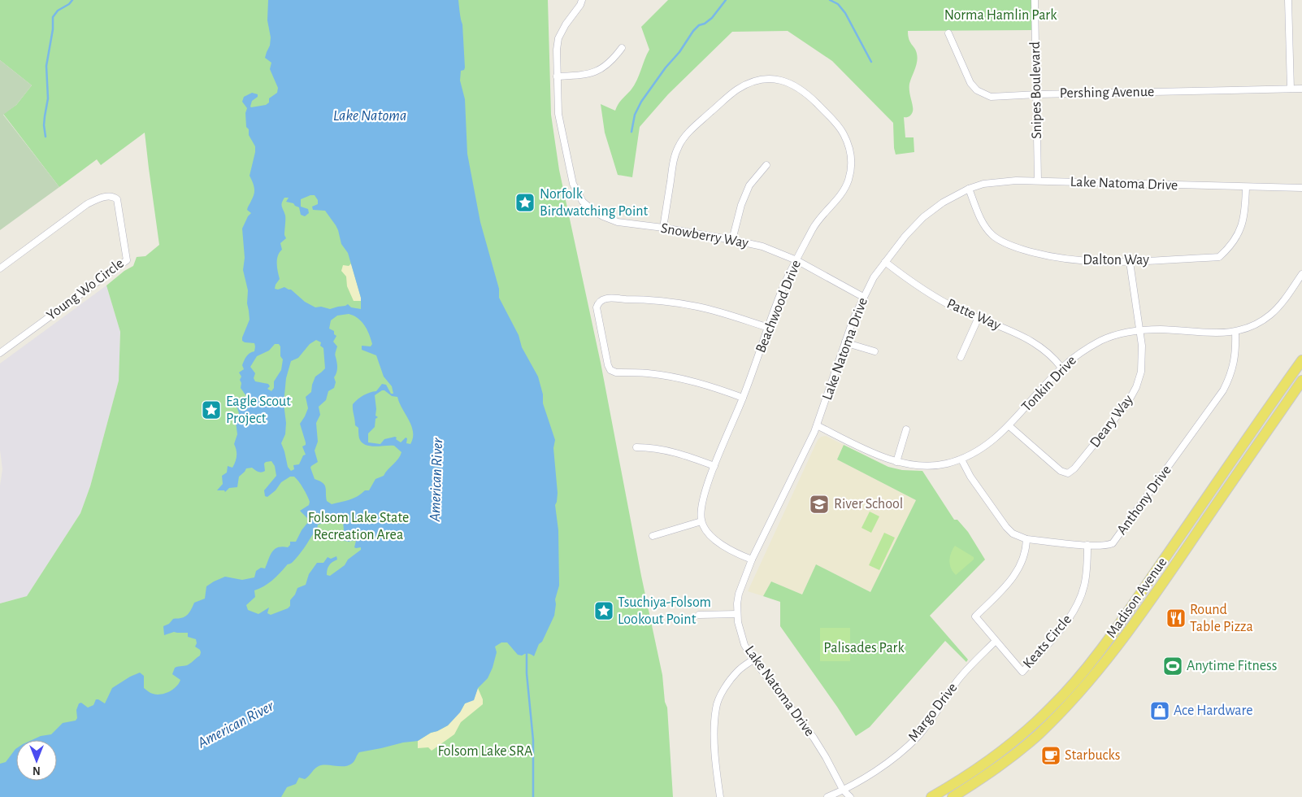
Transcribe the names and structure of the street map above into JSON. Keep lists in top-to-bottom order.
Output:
{
  "streets": {
    "main road": ["Madison Avenue"],
    "street": [
      "Snipes Boulevard",
      "Pershing Avenue",
      "Lake Natoma Drive",
      "Snowberry Way",
      "Dalton Way",
      "Young Wo Circle",
      "Beachwood Drive",
      "Patte Way",
      "Tonkin Drive",
      "Deary Way",
      "Anthony Drive",
      "Keats Circle",
      "Margo Drive"
    ]
  },
  "crossings": [
    ["Snipes Boulevard", "Pershing Avenue"],
    ["Snipes Boulevard", "Lake Natoma Drive"],
    ["Lake Natoma Drive", "Snowberry Way"],
    ["Lake Natoma Drive", "Dalton Way"],
    ["Lake Natoma Drive", "Patte Way"],
    ["Lake Natoma Drive", "Tonkin Drive"],
    ["Lake Natoma Drive", "Margo Drive"],
    ["Snowberry Way", "Beachwood Drive"],
    ["Dalton Way", "Deary Way"],
    ["Patte Way", "Tonkin Drive"],
    ["Tonkin Drive", "Deary Way"],
    ["Tonkin Drive", "Anthony Drive"],
    ["Anthony Drive", "Keats Circle"],
    ["Keats Circle", "Margo Drive"]
  ],
  "water": ["Lake Natoma", "American River"],
  "parks": [
    "Norma Hamlin Park",
    "Folsom Lake State Recreation Area",
    "Palisades Park",
    "Folsom Lake SRA"
  ],
  "places": {
    "place": ["Norfolk Birdwatching Point", "Eagle Scout Project", "Tsuchiya-Folsom Lookout Point"],
    "school or university": ["River School"],
    "restaurant": ["Round Table Pizza"],
    "sports": ["Anytime Fitness"],
    "shop": ["Ace Hardware"],
    "cafe": ["Starbucks"]
  },
  "north": "bottom"
}
